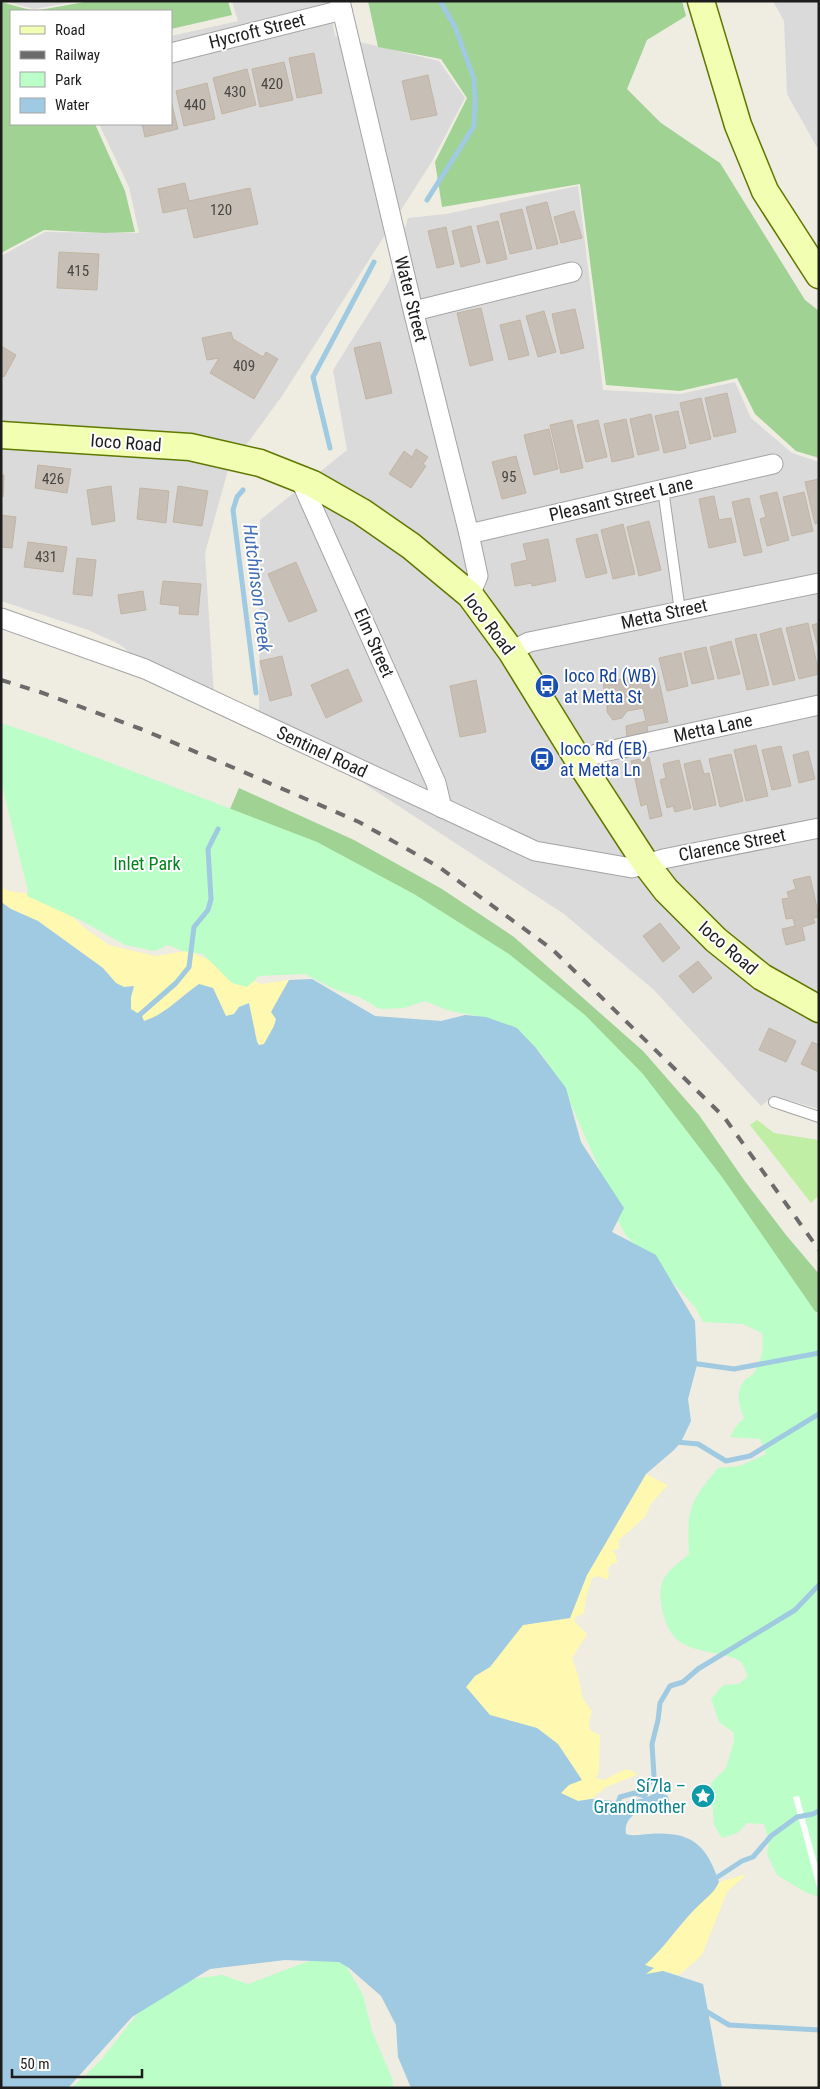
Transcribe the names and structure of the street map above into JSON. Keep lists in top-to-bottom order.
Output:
{
  "streets": {
    "main road": ["Ioco Road"],
    "street": [
      "Hycroft Street",
      "Water Street",
      "Pleasant Street Lane",
      "Metta Street",
      "Elm Street",
      "Metta Lane",
      "Sentinel Road",
      "Clarence Street"
    ]
  },
  "crossings": [
    ["Hycroft Street", "Water Street"],
    ["Water Street", "Ioco Road"],
    ["Water Street", "Pleasant Street Lane"],
    ["Ioco Road", "Metta Street"],
    ["Ioco Road", "Elm Street"],
    ["Ioco Road", "Metta Lane"],
    ["Ioco Road", "Sentinel Road"],
    ["Ioco Road", "Clarence Street"],
    ["Elm Street", "Sentinel Road"],
    ["Sentinel Road", "Clarence Street"]
  ],
  "water": ["Hutchinson Creek"],
  "parks": ["Inlet Park"],
  "places": {
    "bus stop": ["Ioco Rd (WB) at Metta St", "Ioco Rd (EB) at Metta Ln"],
    "place": ["Sí7la – Grandmother"]
  },
  "house_numbers": [
    "420",
    "430",
    "440",
    "120",
    "415",
    "409",
    "95",
    "426",
    "431"
  ],
  "legend": [
    "Road",
    "Railway",
    "Park",
    "Water"
  ],
  "scale_bar": "50 m"
}
